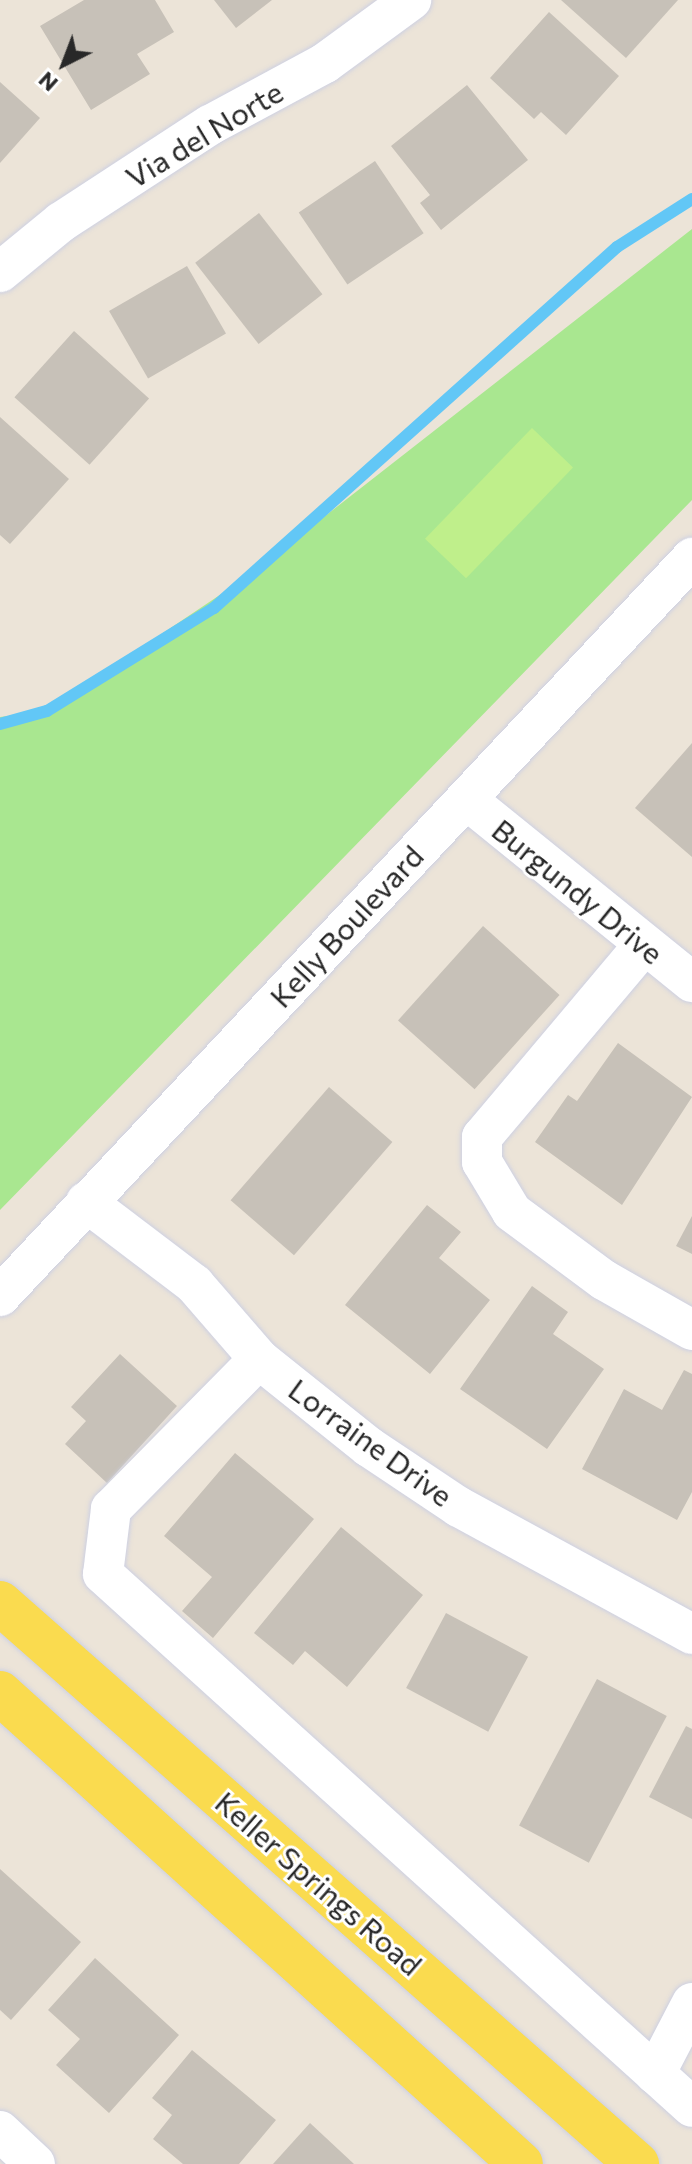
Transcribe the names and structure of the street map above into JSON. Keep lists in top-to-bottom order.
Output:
{
  "streets": {
    "main road": ["Keller Springs Road"],
    "street": [
      "Via del Norte",
      "Burgundy Drive",
      "Kelly Boulevard",
      "Lorraine Drive"
    ]
  },
  "crossings": [
    ["Burgundy Drive", "Kelly Boulevard"],
    ["Kelly Boulevard", "Lorraine Drive"]
  ],
  "north": "bottom left"
}
